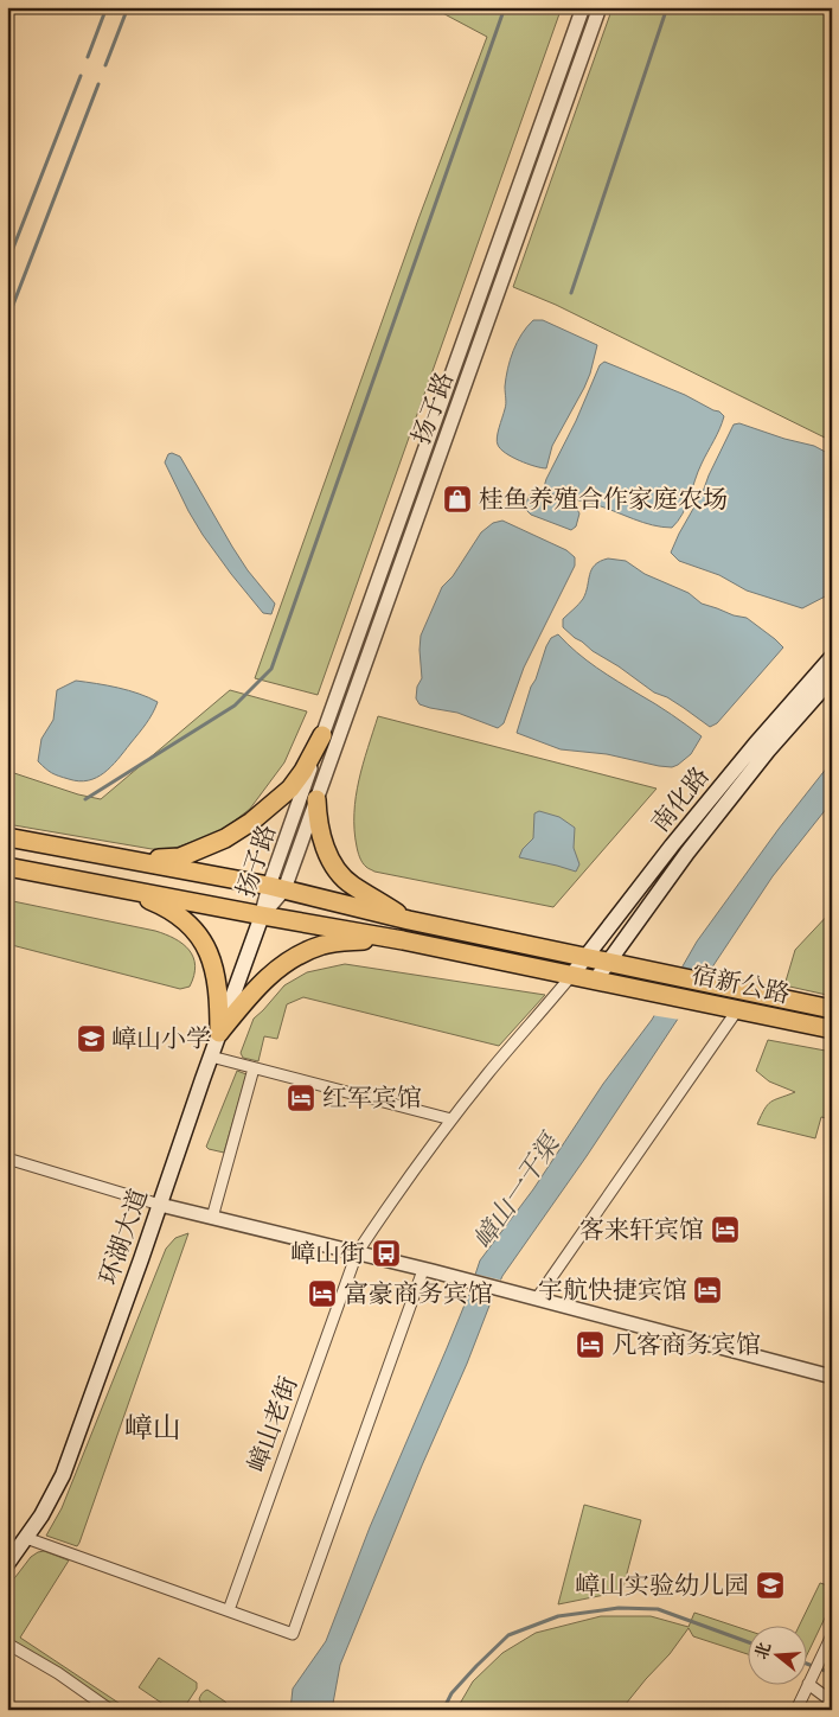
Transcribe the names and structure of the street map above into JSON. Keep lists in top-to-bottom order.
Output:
{
  "streets": {
    "highway": ["宿新公路"],
    "main road": ["南化路", "环湖大道"],
    "street": ["扬子路", "嶂山老街"]
  },
  "crossings": [
    ["扬子路", "宿新公路"],
    ["扬子路", "环湖大道"],
    ["南化路", "宿新公路"],
    ["南化路", "嶂山老街"],
    ["宿新公路", "嶂山老街"]
  ],
  "districts": ["嶂山"],
  "water": ["嶂山一干渠"],
  "places": {
    "shop": ["桂鱼养殖合作家庭农场"],
    "school or university": ["嶂山小学", "嶂山实验幼儿园"],
    "hotel": [
      "红军宾馆",
      "客来轩宾馆",
      "宇航快捷宾馆",
      "富豪商务宾馆",
      "凡客商务宾馆"
    ],
    "bus stop": ["嶂山街"]
  },
  "north": "left"
}
